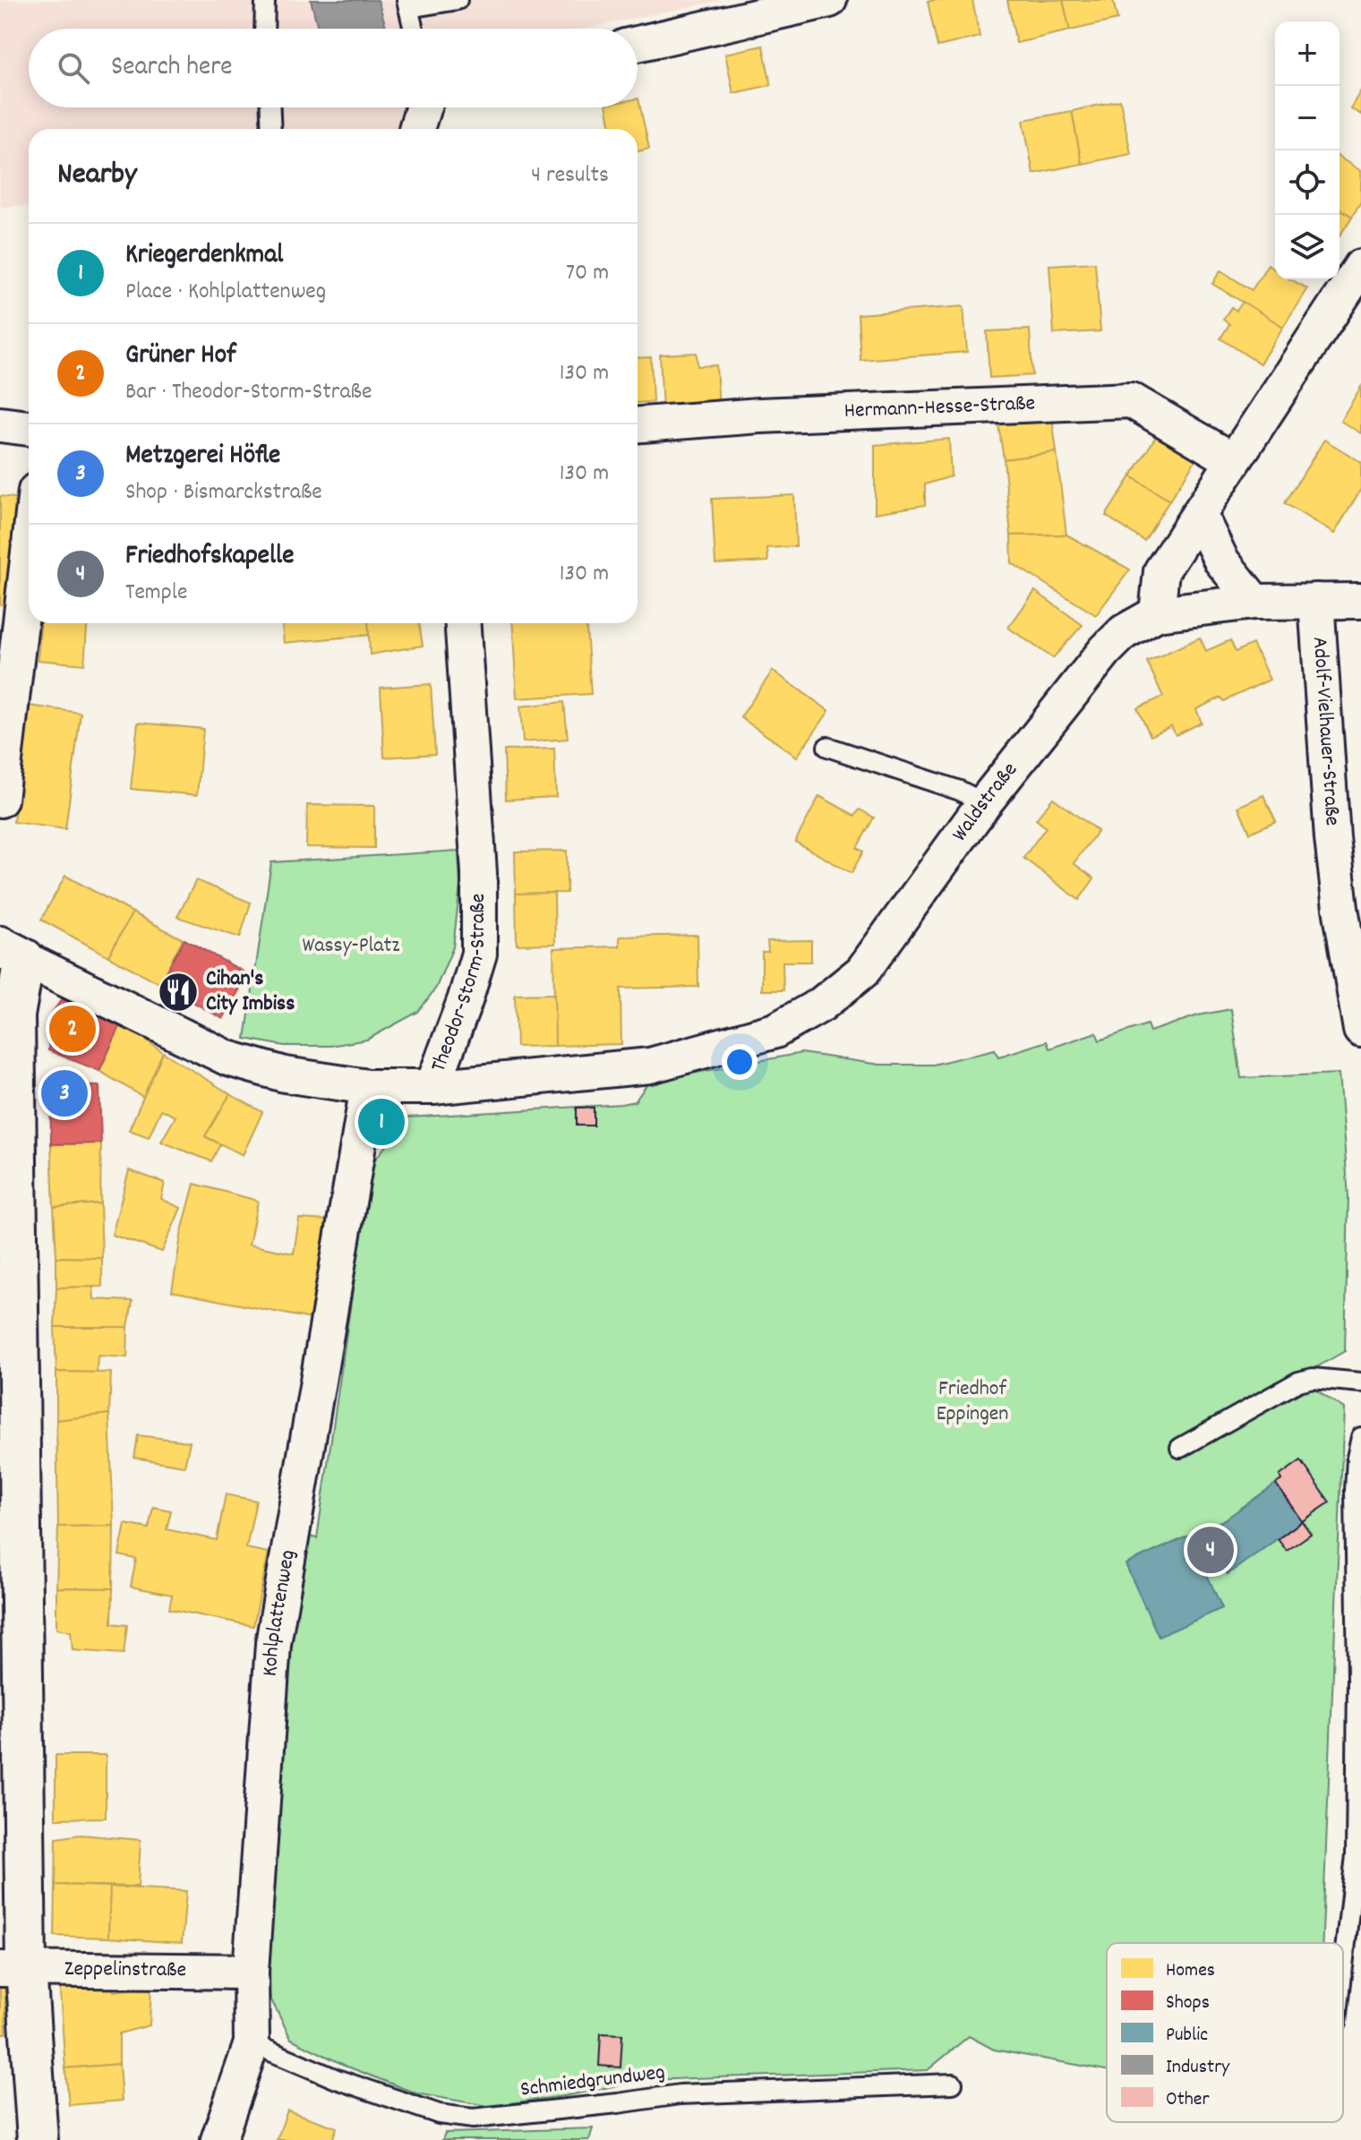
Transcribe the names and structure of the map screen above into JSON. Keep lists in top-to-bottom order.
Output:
{
  "streets": {
    "street": [
      "Hermann-Hesse-Straße",
      "Adolf-Vielhauer-Straße",
      "Waldstraße",
      "Theodor-Storm-Straße",
      "Kohlplattenweg",
      "Zeppelinstraße"
    ],
    "lane": ["Schmiedgrundweg"]
  },
  "crossings": [
    ["Waldstraße", "Theodor-Storm-Straße"],
    ["Theodor-Storm-Straße", "Kohlplattenweg"],
    ["Kohlplattenweg", "Zeppelinstraße"],
    ["Kohlplattenweg", "Schmiedgrundweg"]
  ],
  "parks": ["Wassy-Platz", "Friedhof Eppingen"],
  "places": {
    "restaurant": ["Cihan's City Imbiss"]
  },
  "legend": [
    "Homes",
    "Shops",
    "Public",
    "Industry",
    "Other"
  ],
  "page": {
    "map_buttons": ["+", "−"],
    "search": "Search here",
    "heading": ["Nearby", "4 results"],
    "list": [
      {
        "mark": "1",
        "name": "Kriegerdenkmal",
        "note": "Place · Kohlplattenweg",
        "value": "70 m"
      },
      {
        "mark": "2",
        "name": "Grüner Hof",
        "note": "Bar · Theodor-Storm-Straße",
        "value": "130 m"
      },
      {
        "mark": "3",
        "name": "Metzgerei Höfle",
        "note": "Shop · Bismarckstraße",
        "value": "130 m"
      },
      {
        "mark": "4",
        "name": "Friedhofskapelle",
        "note": "Temple",
        "value": "130 m"
      }
    ],
    "pins": [
      "2",
      "3",
      "1",
      "4"
    ]
  }
}
